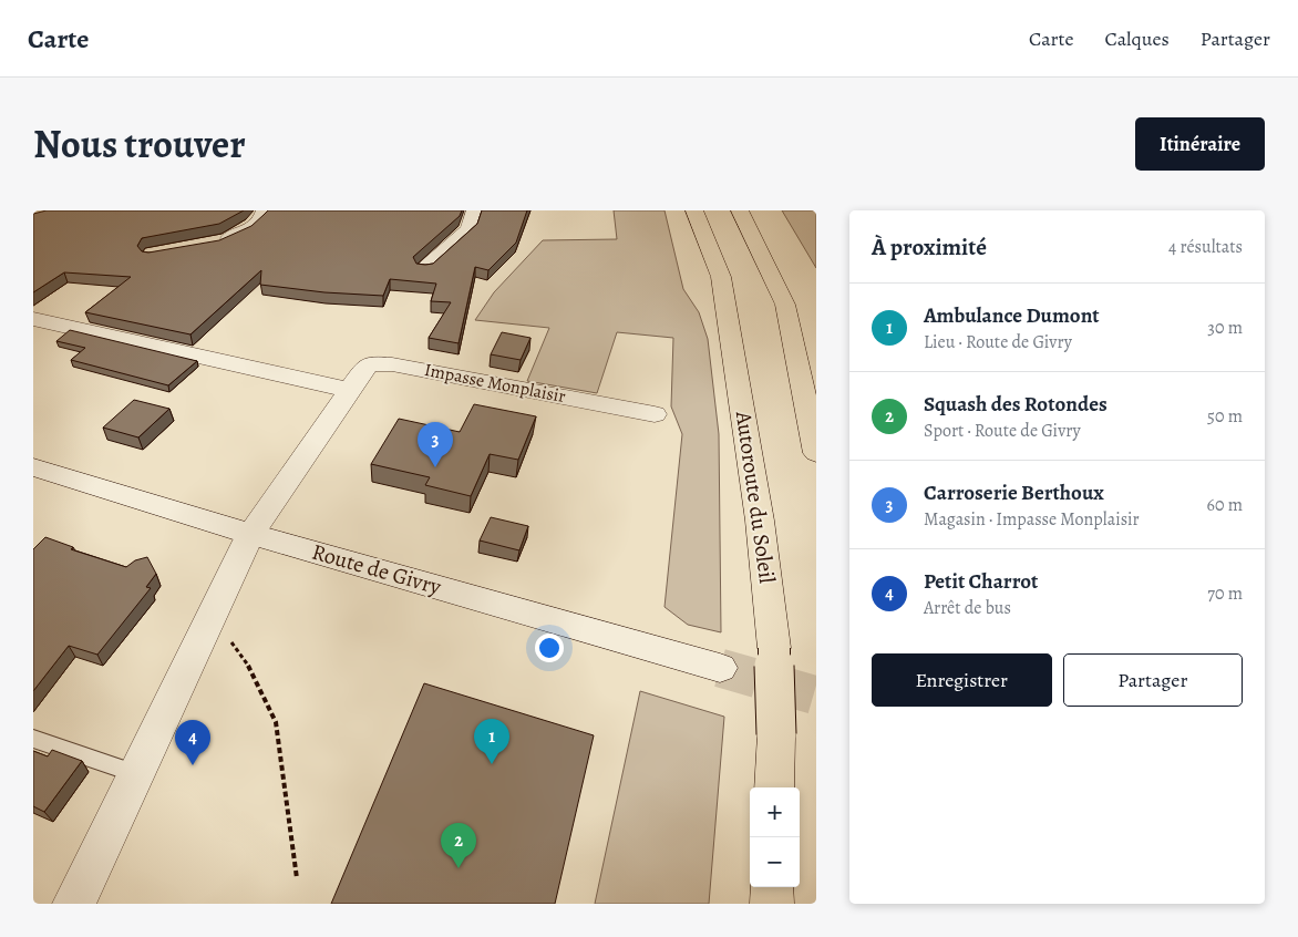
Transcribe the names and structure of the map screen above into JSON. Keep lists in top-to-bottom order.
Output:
{
  "streets": {
    "highway": ["Autoroute du Soleil"],
    "street": ["Impasse Monplaisir", "Route de Givry"]
  },
  "crossings": [
    ["Impasse Monplaisir", "Route de Givry"]
  ],
  "page": {
    "header": "Carte",
    "nav": ["Carte", "Calques", "Partager"],
    "title": "Nous trouver",
    "buttons": [
      "Itinéraire",
      ["Enregistrer", "Partager"]
    ],
    "heading": ["À proximité", "4 résultats"],
    "list": [
      {
        "mark": "1",
        "name": "Ambulance Dumont",
        "note": "Lieu · Route de Givry",
        "value": "30 m"
      },
      {
        "mark": "2",
        "name": "Squash des Rotondes",
        "note": "Sport · Route de Givry",
        "value": "50 m"
      },
      {
        "mark": "3",
        "name": "Carroserie Berthoux",
        "note": "Magasin · Impasse Monplaisir",
        "value": "60 m"
      },
      {
        "mark": "4",
        "name": "Petit Charrot",
        "note": "Arrêt de bus",
        "value": "70 m"
      }
    ],
    "pins": [
      "3",
      "1",
      "4",
      "2"
    ],
    "map_buttons": ["+", "−"]
  }
}
